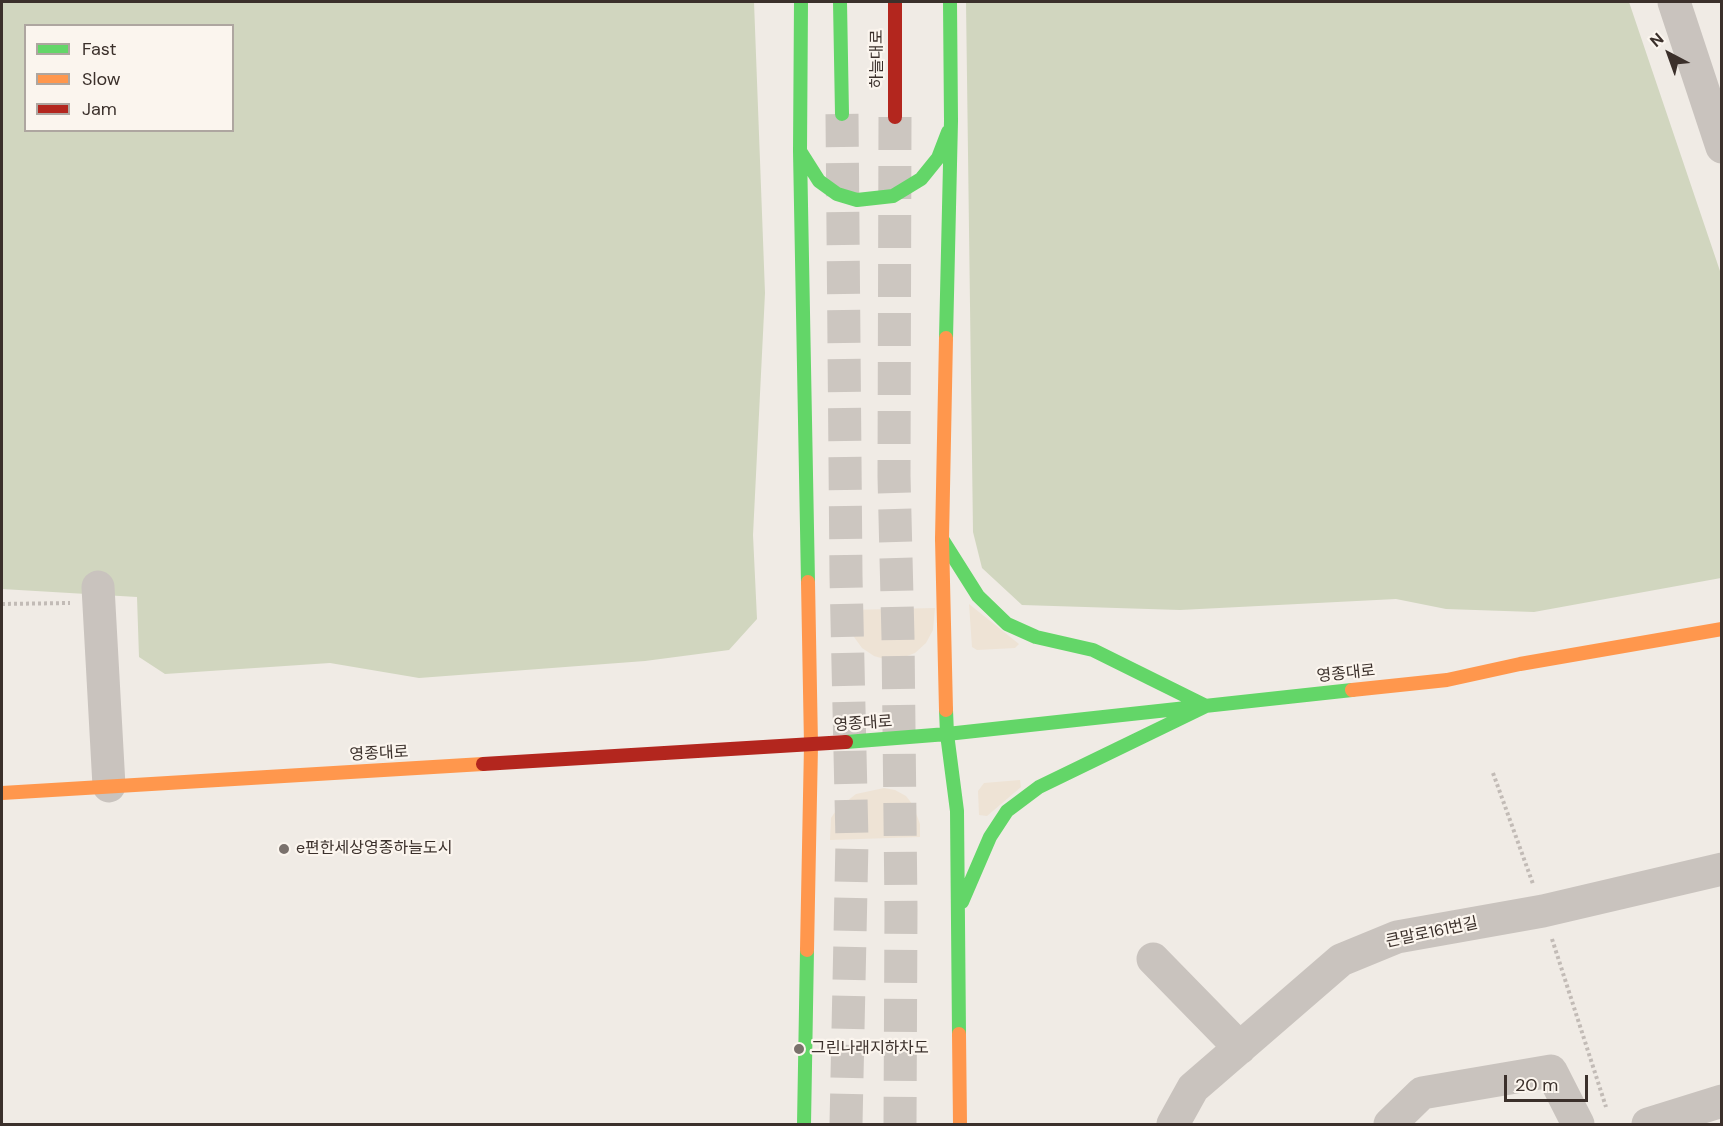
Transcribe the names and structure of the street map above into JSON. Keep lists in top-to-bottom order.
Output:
{
  "streets": {
    "main road": ["하늘대로", "영종대로"],
    "street": ["큰말로161번길"]
  },
  "places": ["e편한세상영종하늘도시", "그린나래지하차도"],
  "legend": ["Fast", "Slow", "Jam"],
  "scale_bar": "20 m",
  "north": "top left"
}
